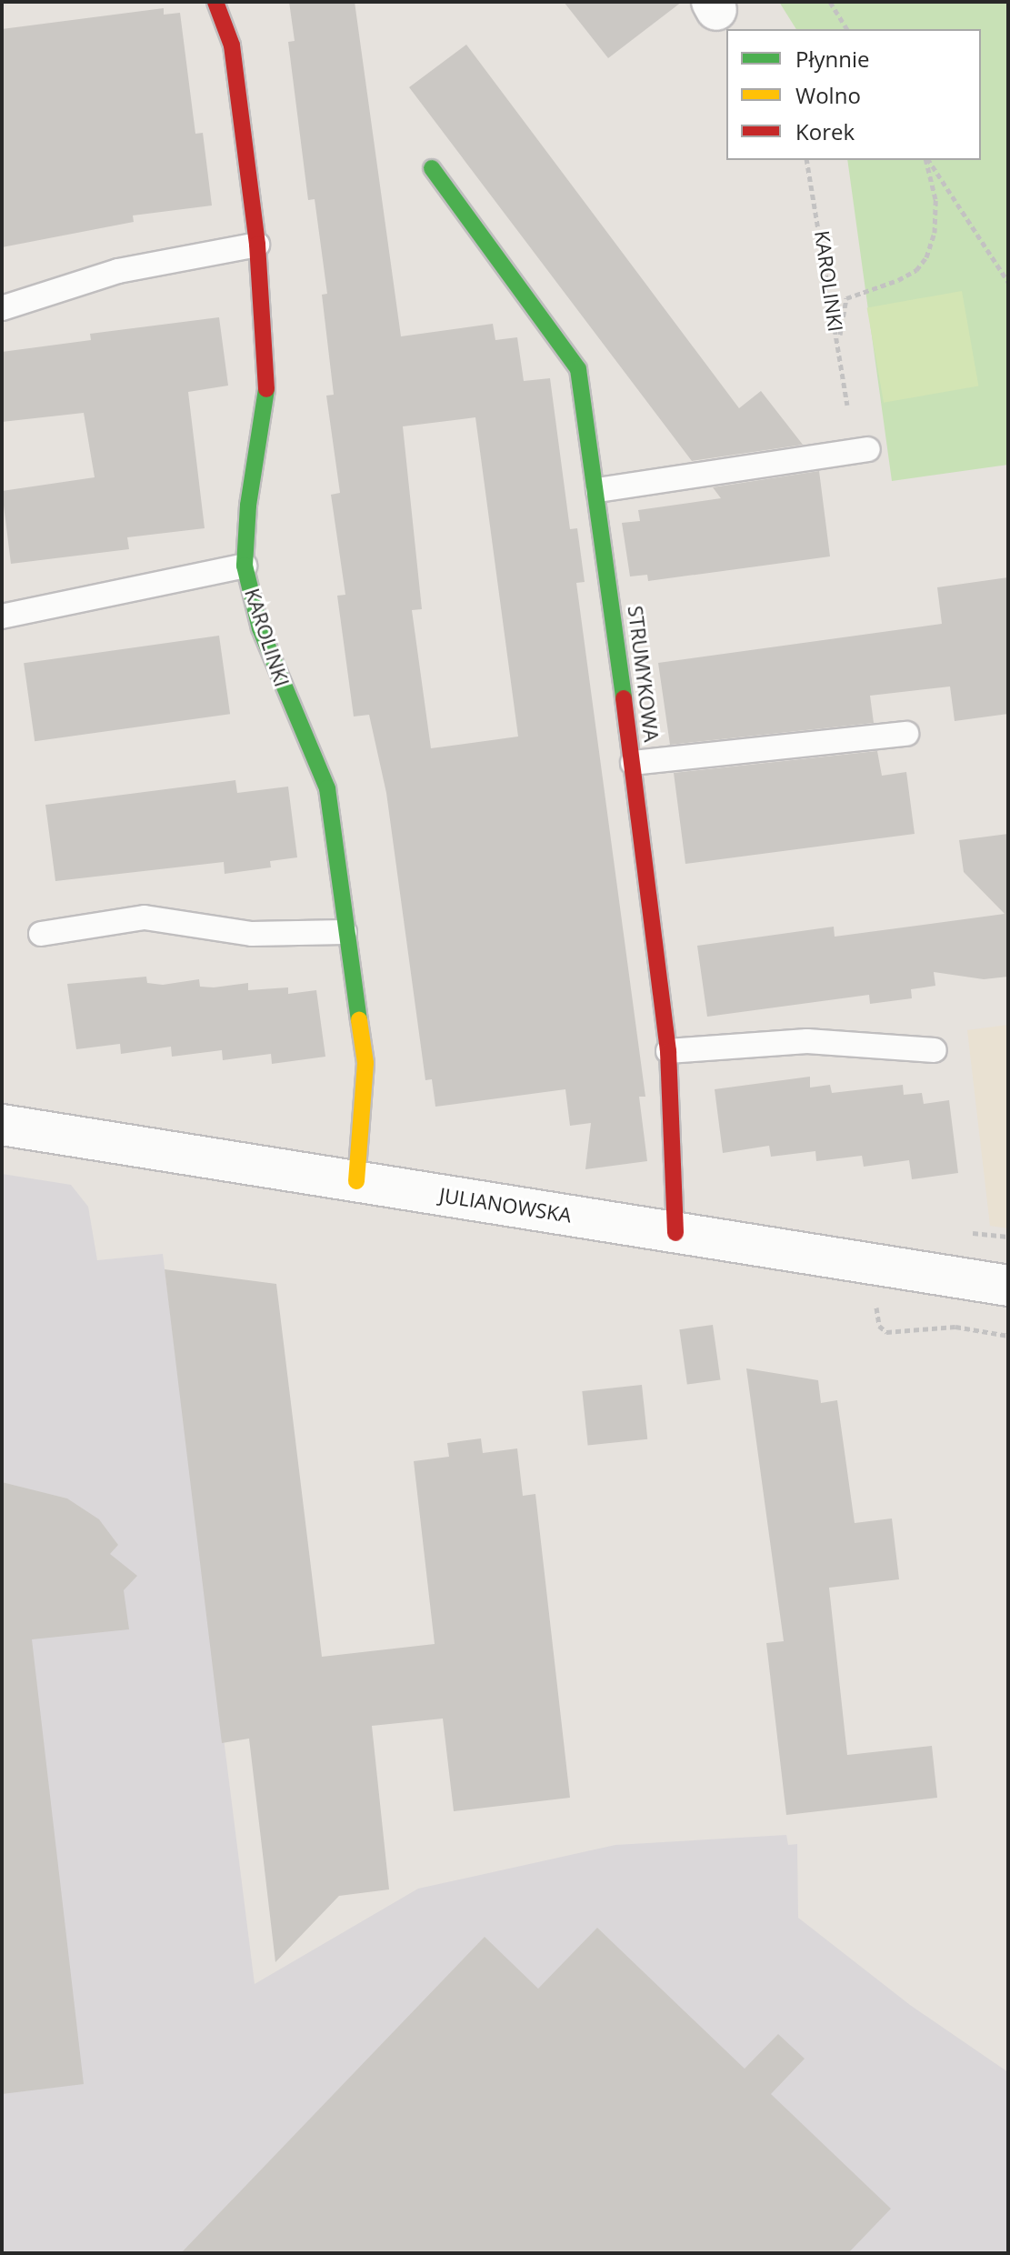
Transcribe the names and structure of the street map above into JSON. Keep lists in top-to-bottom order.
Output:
{
  "streets": {
    "street": ["KAROLINKI", "STRUMYKOWA", "JULIANOWSKA"]
  },
  "crossings": [
    ["KAROLINKI", "JULIANOWSKA"],
    ["STRUMYKOWA", "JULIANOWSKA"]
  ],
  "legend": ["Płynnie", "Wolno", "Korek"]
}
